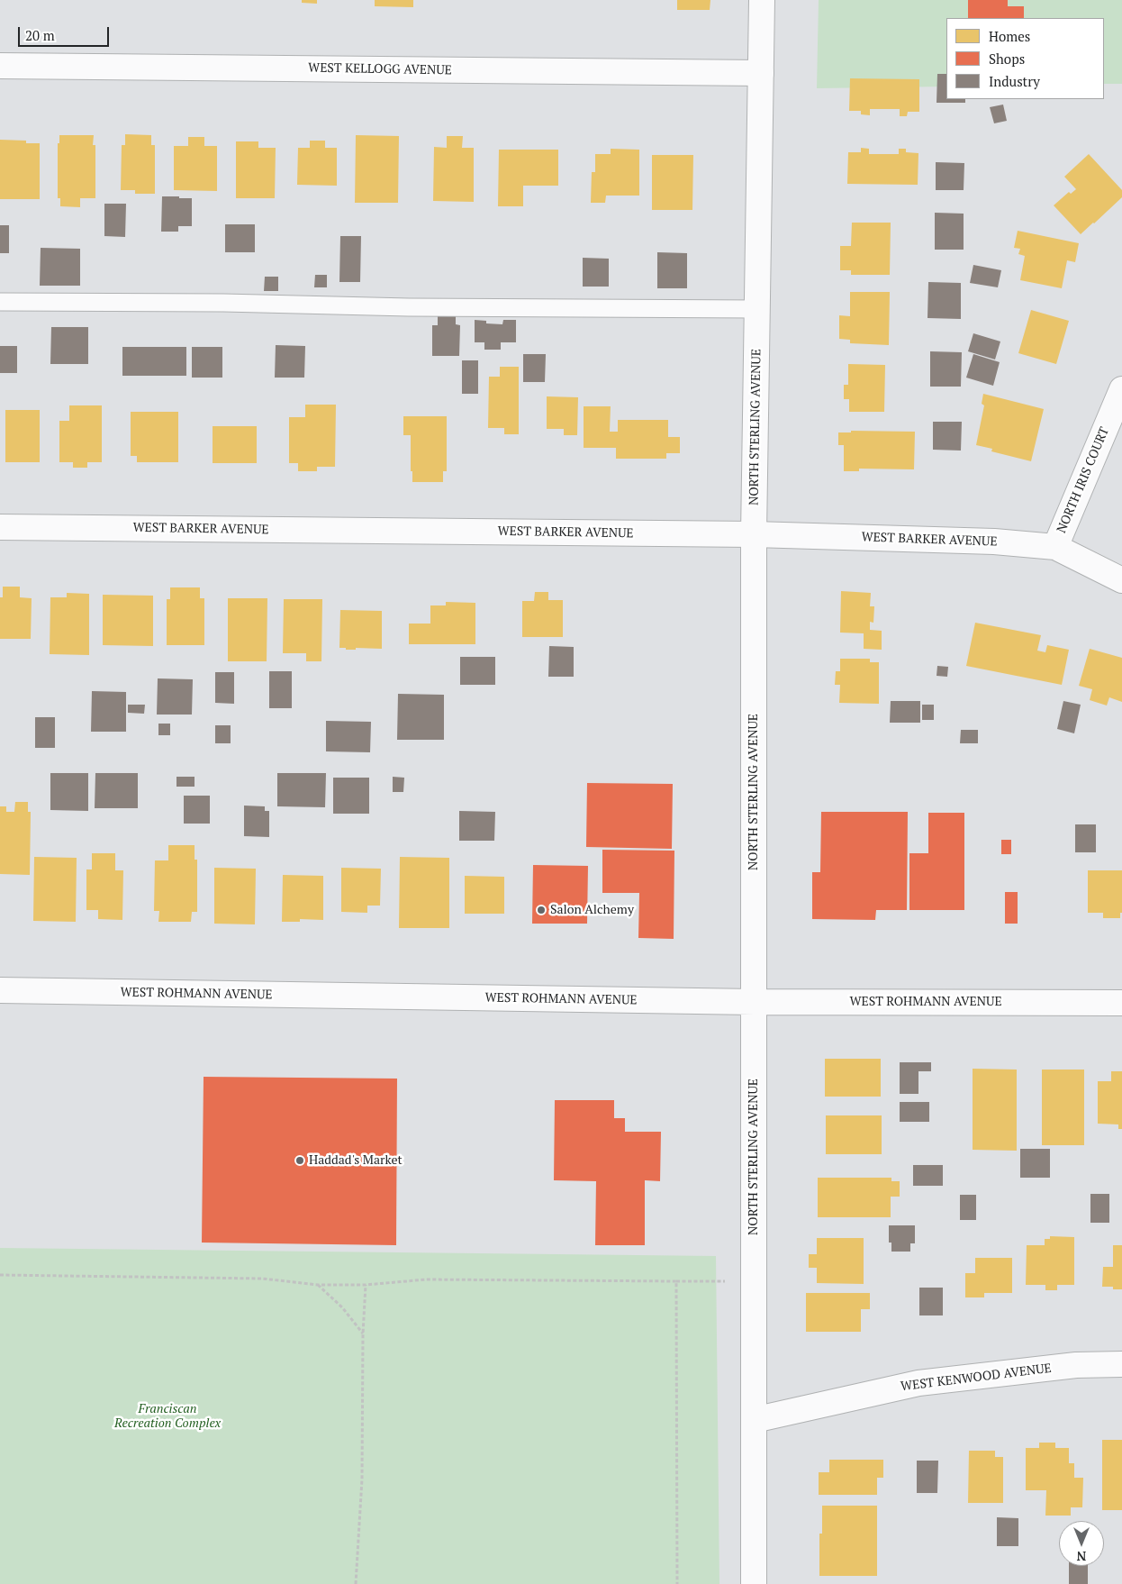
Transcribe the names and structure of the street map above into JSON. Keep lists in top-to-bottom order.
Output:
{
  "streets": {
    "street": [
      "WEST KELLOGG AVENUE",
      "NORTH STERLING AVENUE",
      "NORTH IRIS COURT",
      "WEST BARKER AVENUE",
      "WEST ROHMANN AVENUE",
      "WEST KENWOOD AVENUE"
    ]
  },
  "crossings": [
    ["WEST KELLOGG AVENUE", "NORTH STERLING AVENUE"],
    ["NORTH STERLING AVENUE", "WEST BARKER AVENUE"],
    ["NORTH STERLING AVENUE", "WEST ROHMANN AVENUE"],
    ["NORTH STERLING AVENUE", "WEST KENWOOD AVENUE"],
    ["NORTH IRIS COURT", "WEST BARKER AVENUE"]
  ],
  "parks": ["Franciscan Recreation Complex"],
  "places": ["Salon Alchemy", "Haddad's Market"],
  "legend": ["Homes", "Shops", "Industry"],
  "scale_bar": "20 m",
  "north": "bottom"
}
